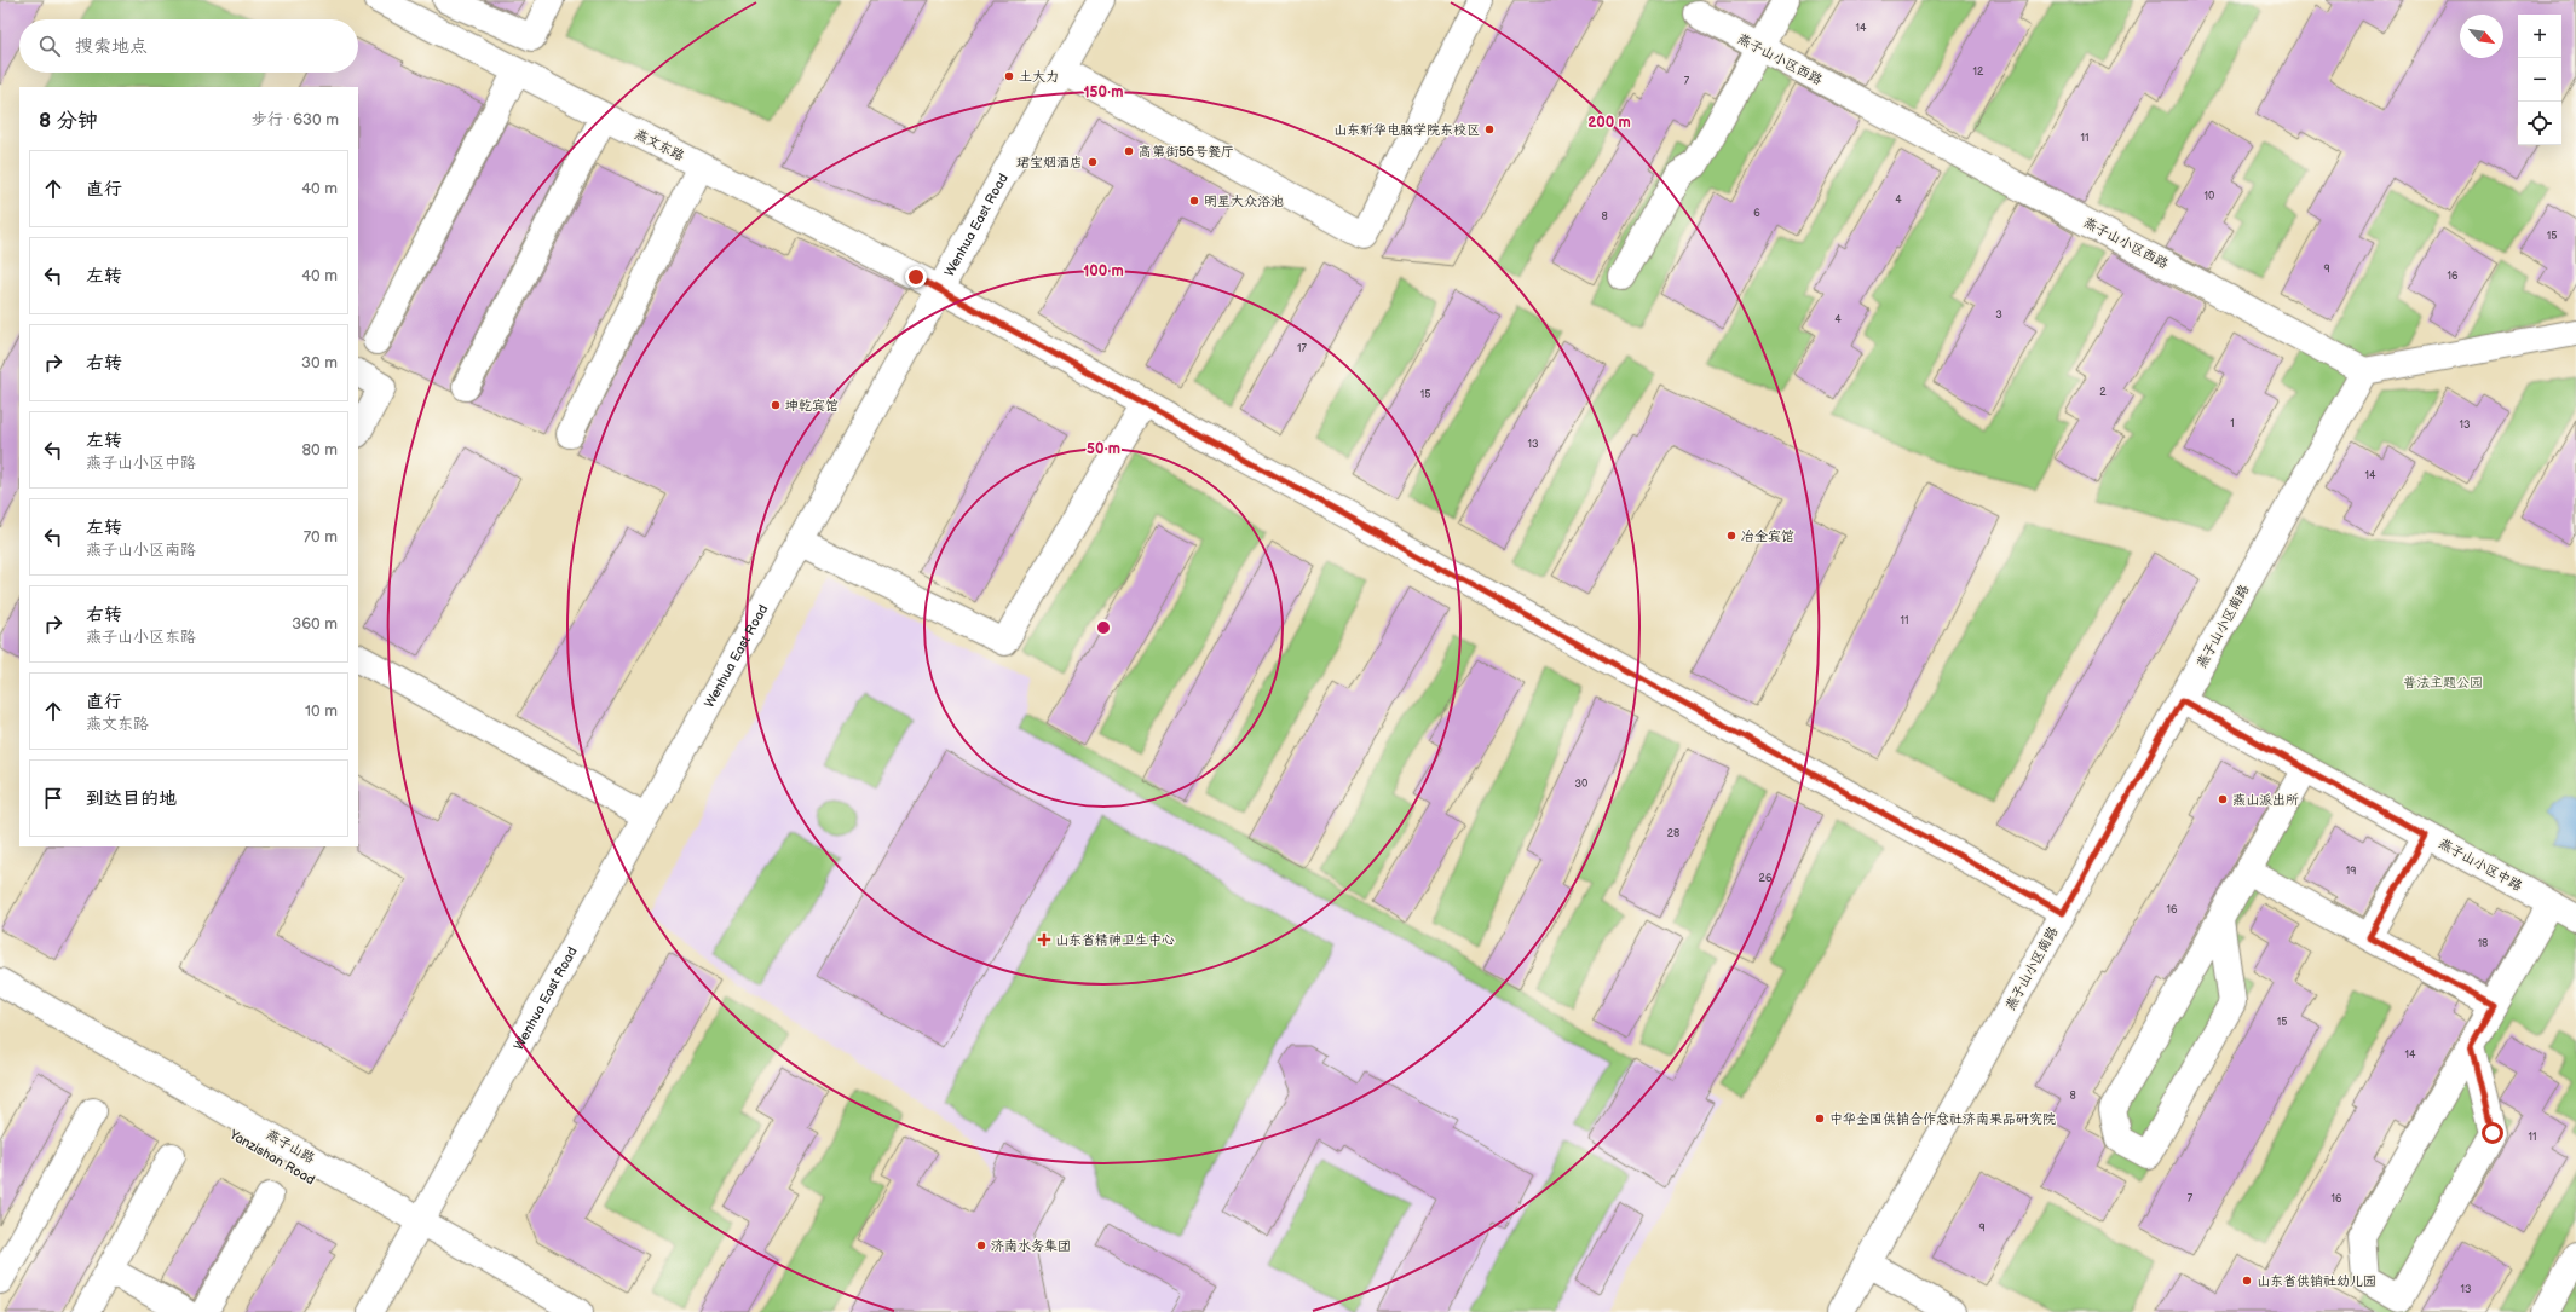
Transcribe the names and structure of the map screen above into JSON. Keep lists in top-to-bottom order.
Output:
{
  "streets": {
    "street": [
      "燕子山小区西路",
      "燕文东路",
      "Wenhua East Road",
      "燕子山小区南路",
      "燕子山小区中路",
      "燕子山路",
      "Yanzishan Road"
    ]
  },
  "crossings": [
    ["燕子山小区西路", "燕子山小区南路"],
    ["燕文东路", "Wenhua East Road"],
    ["燕文东路", "燕子山小区南路"],
    ["Wenhua East Road", "燕子山路"],
    ["Wenhua East Road", "Yanzishan Road"],
    ["燕子山小区南路", "燕子山小区中路"],
    ["燕子山路", "Yanzishan Road"]
  ],
  "parks": ["普法主题公园"],
  "places": {
    "other": [
      "土大力",
      "山东新华电脑学院东校区",
      "高第街56号餐厅",
      "珺宝烟酒店",
      "明星大众浴池",
      "坤乾宾馆",
      "冶金宾馆",
      "燕山派出所",
      "中华全国供销合作总社济南果品研究院",
      "济南水务集团",
      "山东省供销社幼儿园"
    ],
    "health": ["山东省精神卫生中心"]
  },
  "house_numbers": [
    "14",
    "12",
    "7",
    "11",
    "10",
    "4",
    "6",
    "8",
    "15",
    "9",
    "16",
    "3",
    "4",
    "17",
    "2",
    "15",
    "1",
    "13",
    "13",
    "14",
    "11",
    "30",
    "28",
    "19",
    "26",
    "16",
    "18",
    "15",
    "14",
    "8",
    "11",
    "7",
    "16",
    "9",
    "13"
  ],
  "north": "bottom right",
  "page": {
    "map_buttons": ["+", "−"],
    "search": "搜索地点",
    "heading": ["8 分钟", "步行 · 630 m"],
    "list": [
      ["直行", "40 m"],
      ["左转", "40 m"],
      ["右转", "30 m"],
      ["左转", "燕子山小区中路", "80 m"],
      ["左转", "燕子山小区南路", "70 m"],
      ["右转", "燕子山小区东路", "360 m"],
      ["直行", "燕文东路", "10 m"],
      "到达目的地"
    ]
  },
  "rings": [
    "150 m",
    "200 m",
    "100 m",
    "50 m"
  ]
}
